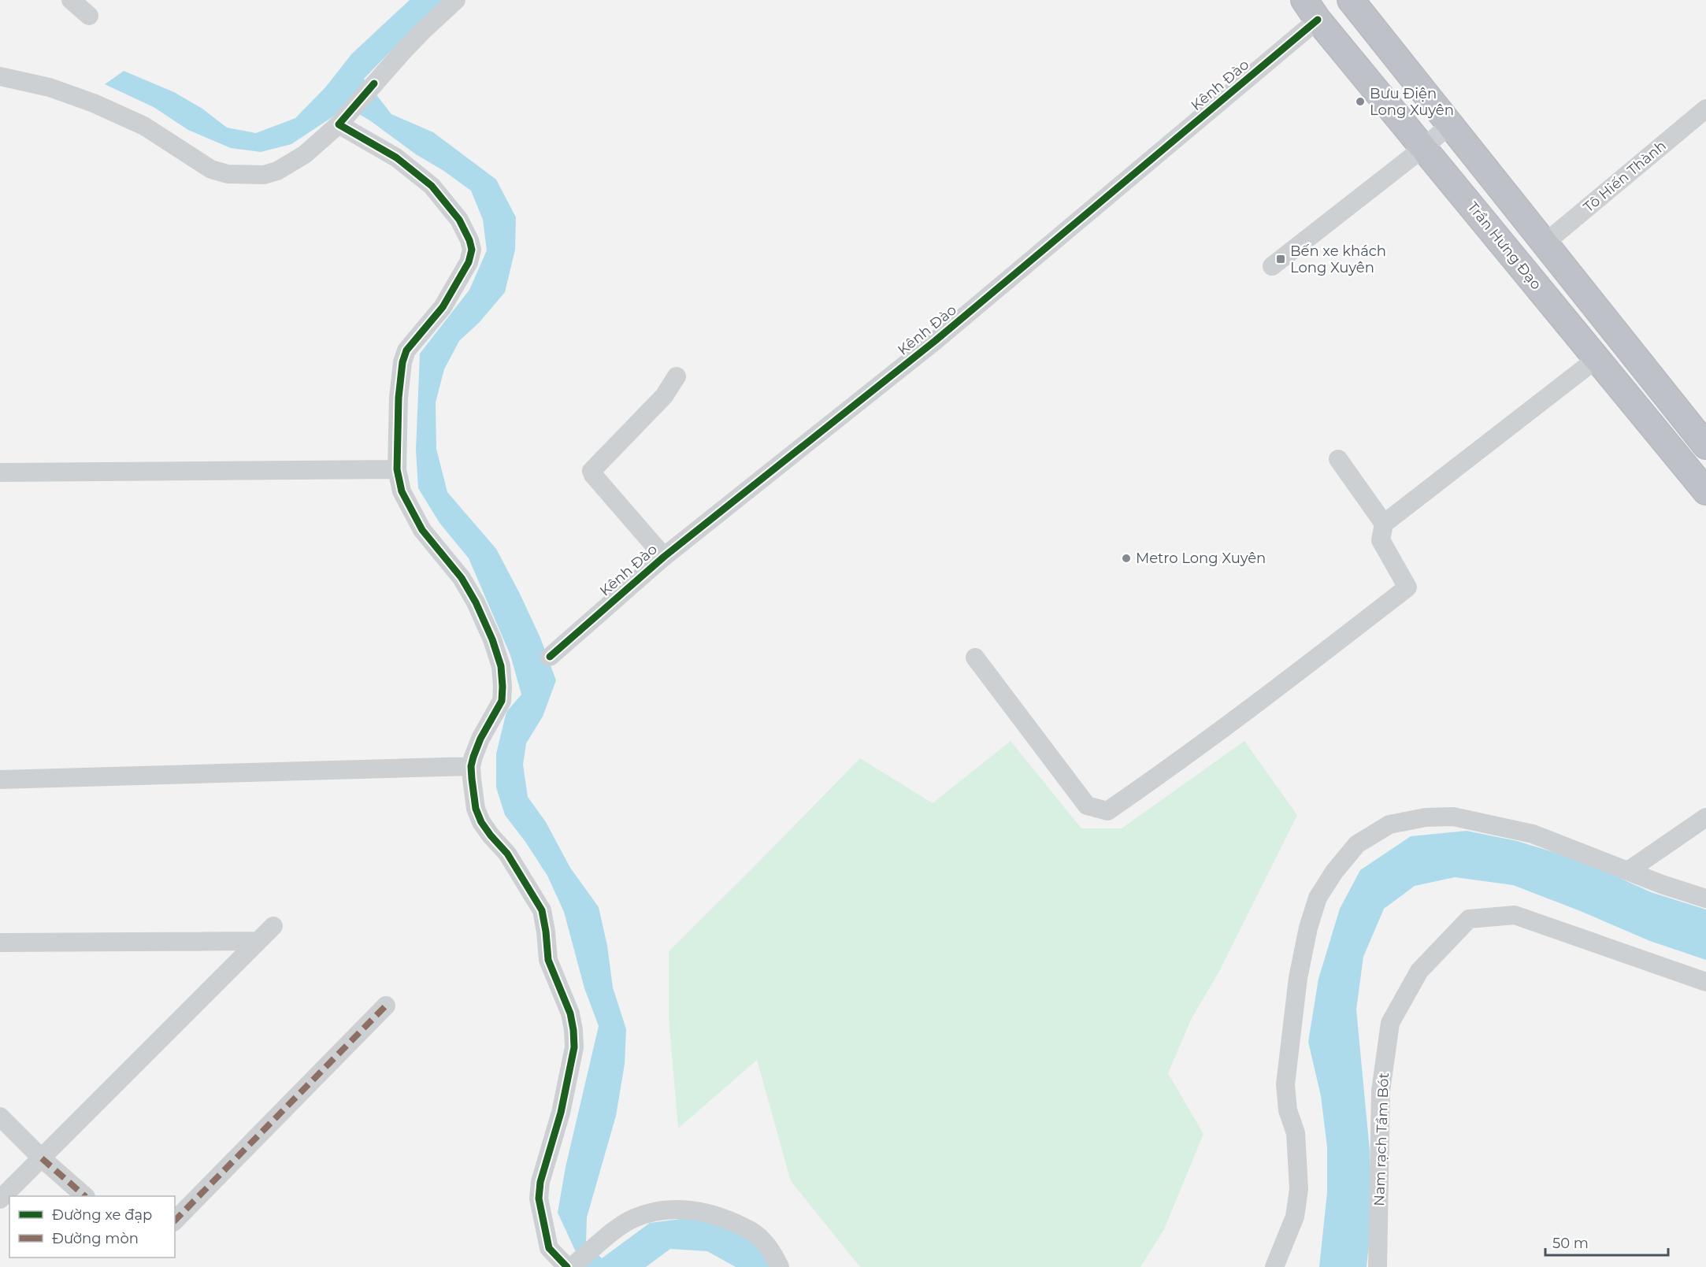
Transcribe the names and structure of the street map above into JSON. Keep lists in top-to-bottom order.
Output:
{
  "streets": {
    "highway": ["Trần Hưng Đạo"],
    "street": ["Kênh Đào", "Tô Hiến Thành", "Nam rạch Tầm Bót"]
  },
  "crossings": [
    ["Kênh Đào", "Trần Hưng Đạo"]
  ],
  "places": {
    "other": ["Bưu Điện Long Xuyên", "Metro Long Xuyên"],
    "transit": ["Bến xe khách Long Xuyên"]
  },
  "legend": ["Đường xe đạp", "Đường mòn"],
  "scale_bar": "50 m"
}
